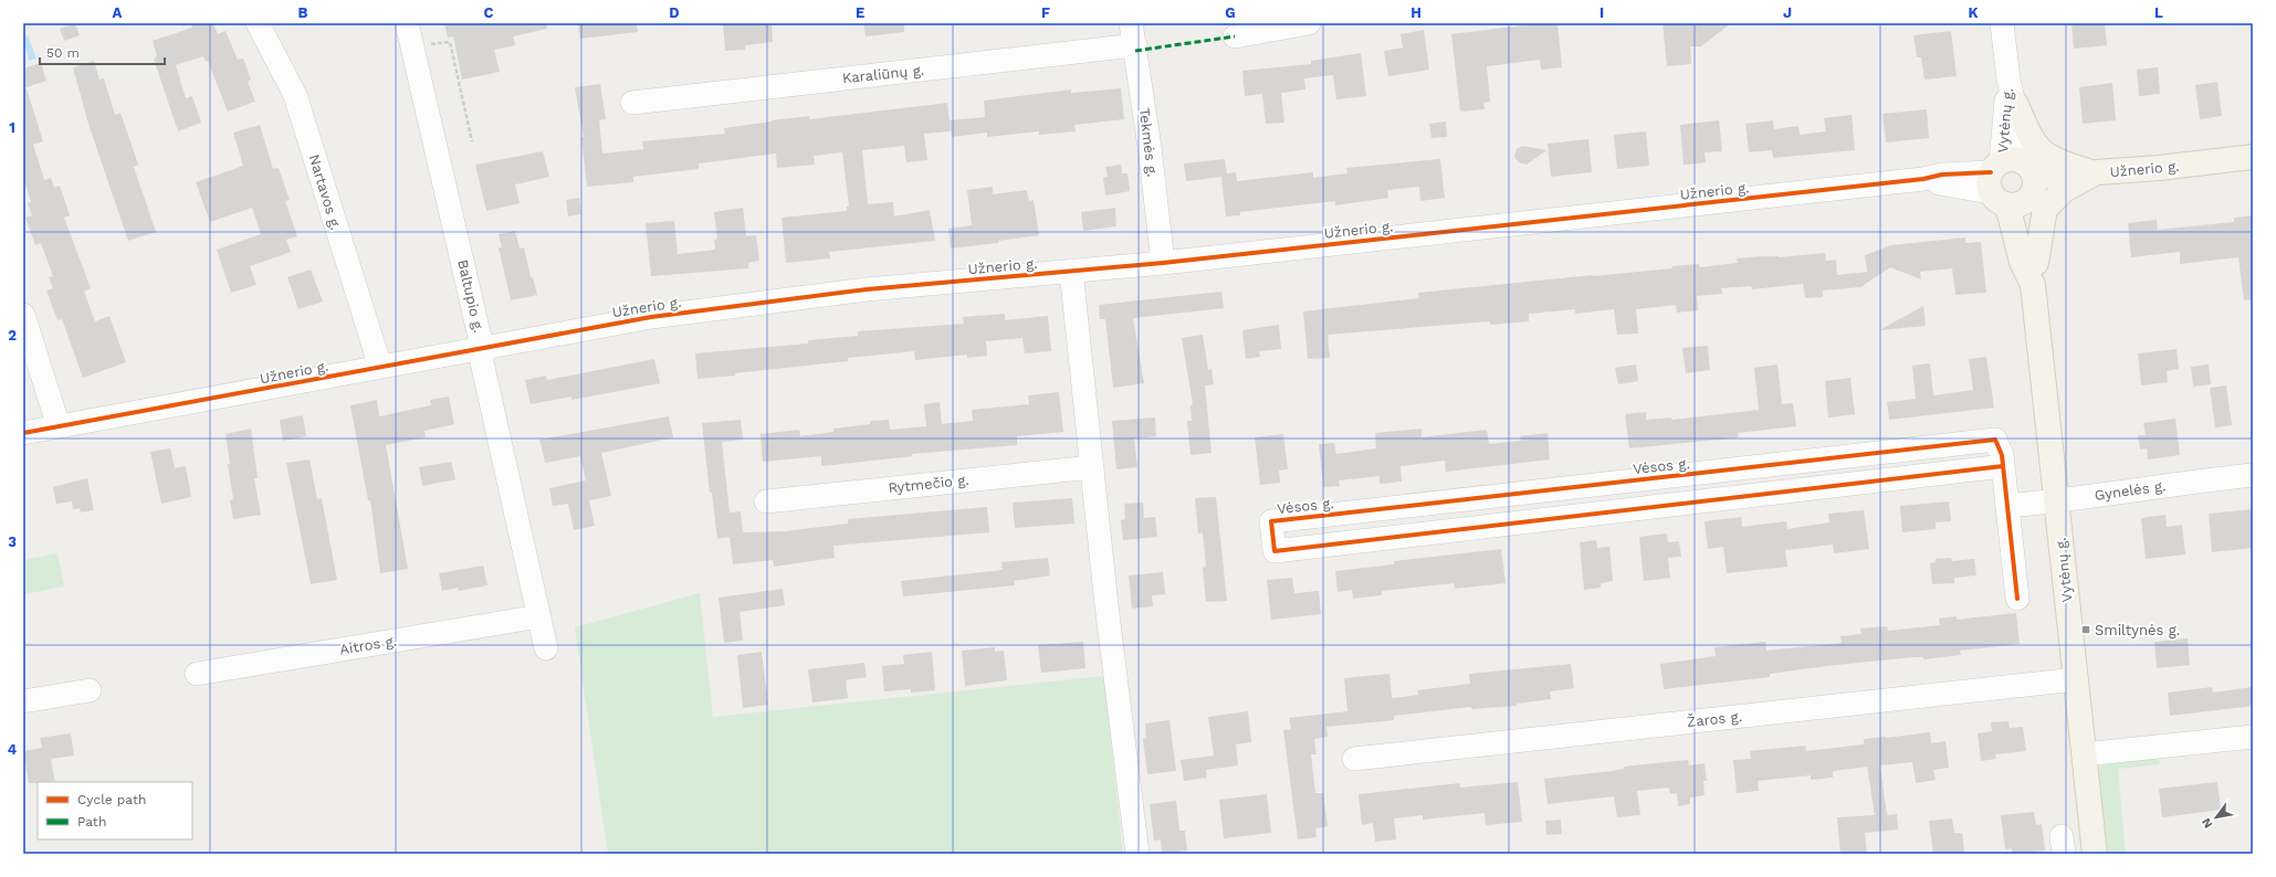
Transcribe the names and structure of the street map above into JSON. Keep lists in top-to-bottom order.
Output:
{
  "streets": {
    "main road": ["Vytėnų g.", "Užnerio g."],
    "street": [
      "Karaliūnų g.",
      "Tekmės g.",
      "Nartavos g.",
      "Baltupio g.",
      "Vėsos g.",
      "Rytmečio g.",
      "Gynelės g.",
      "Aitros g.",
      "Žaros g."
    ]
  },
  "crossings": [
    ["Karaliūnų g.", "Tekmės g."],
    ["Vytėnų g.", "Užnerio g."],
    ["Vytėnų g.", "Gynelės g."],
    ["Vytėnų g.", "Žaros g."],
    ["Tekmės g.", "Užnerio g."],
    ["Užnerio g.", "Nartavos g."],
    ["Užnerio g.", "Baltupio g."],
    ["Baltupio g.", "Aitros g."]
  ],
  "places": {
    "transit": ["Smiltynės g."]
  },
  "legend": ["Cycle path", "Path"],
  "scale_bar": "50 m",
  "north": "bottom left",
  "grid": {
    "columns": [
      "A",
      "B",
      "C",
      "D",
      "E",
      "F",
      "G",
      "H",
      "I",
      "J",
      "K",
      "L"
    ],
    "rows": [
      "1",
      "2",
      "3",
      "4"
    ]
  }
}
